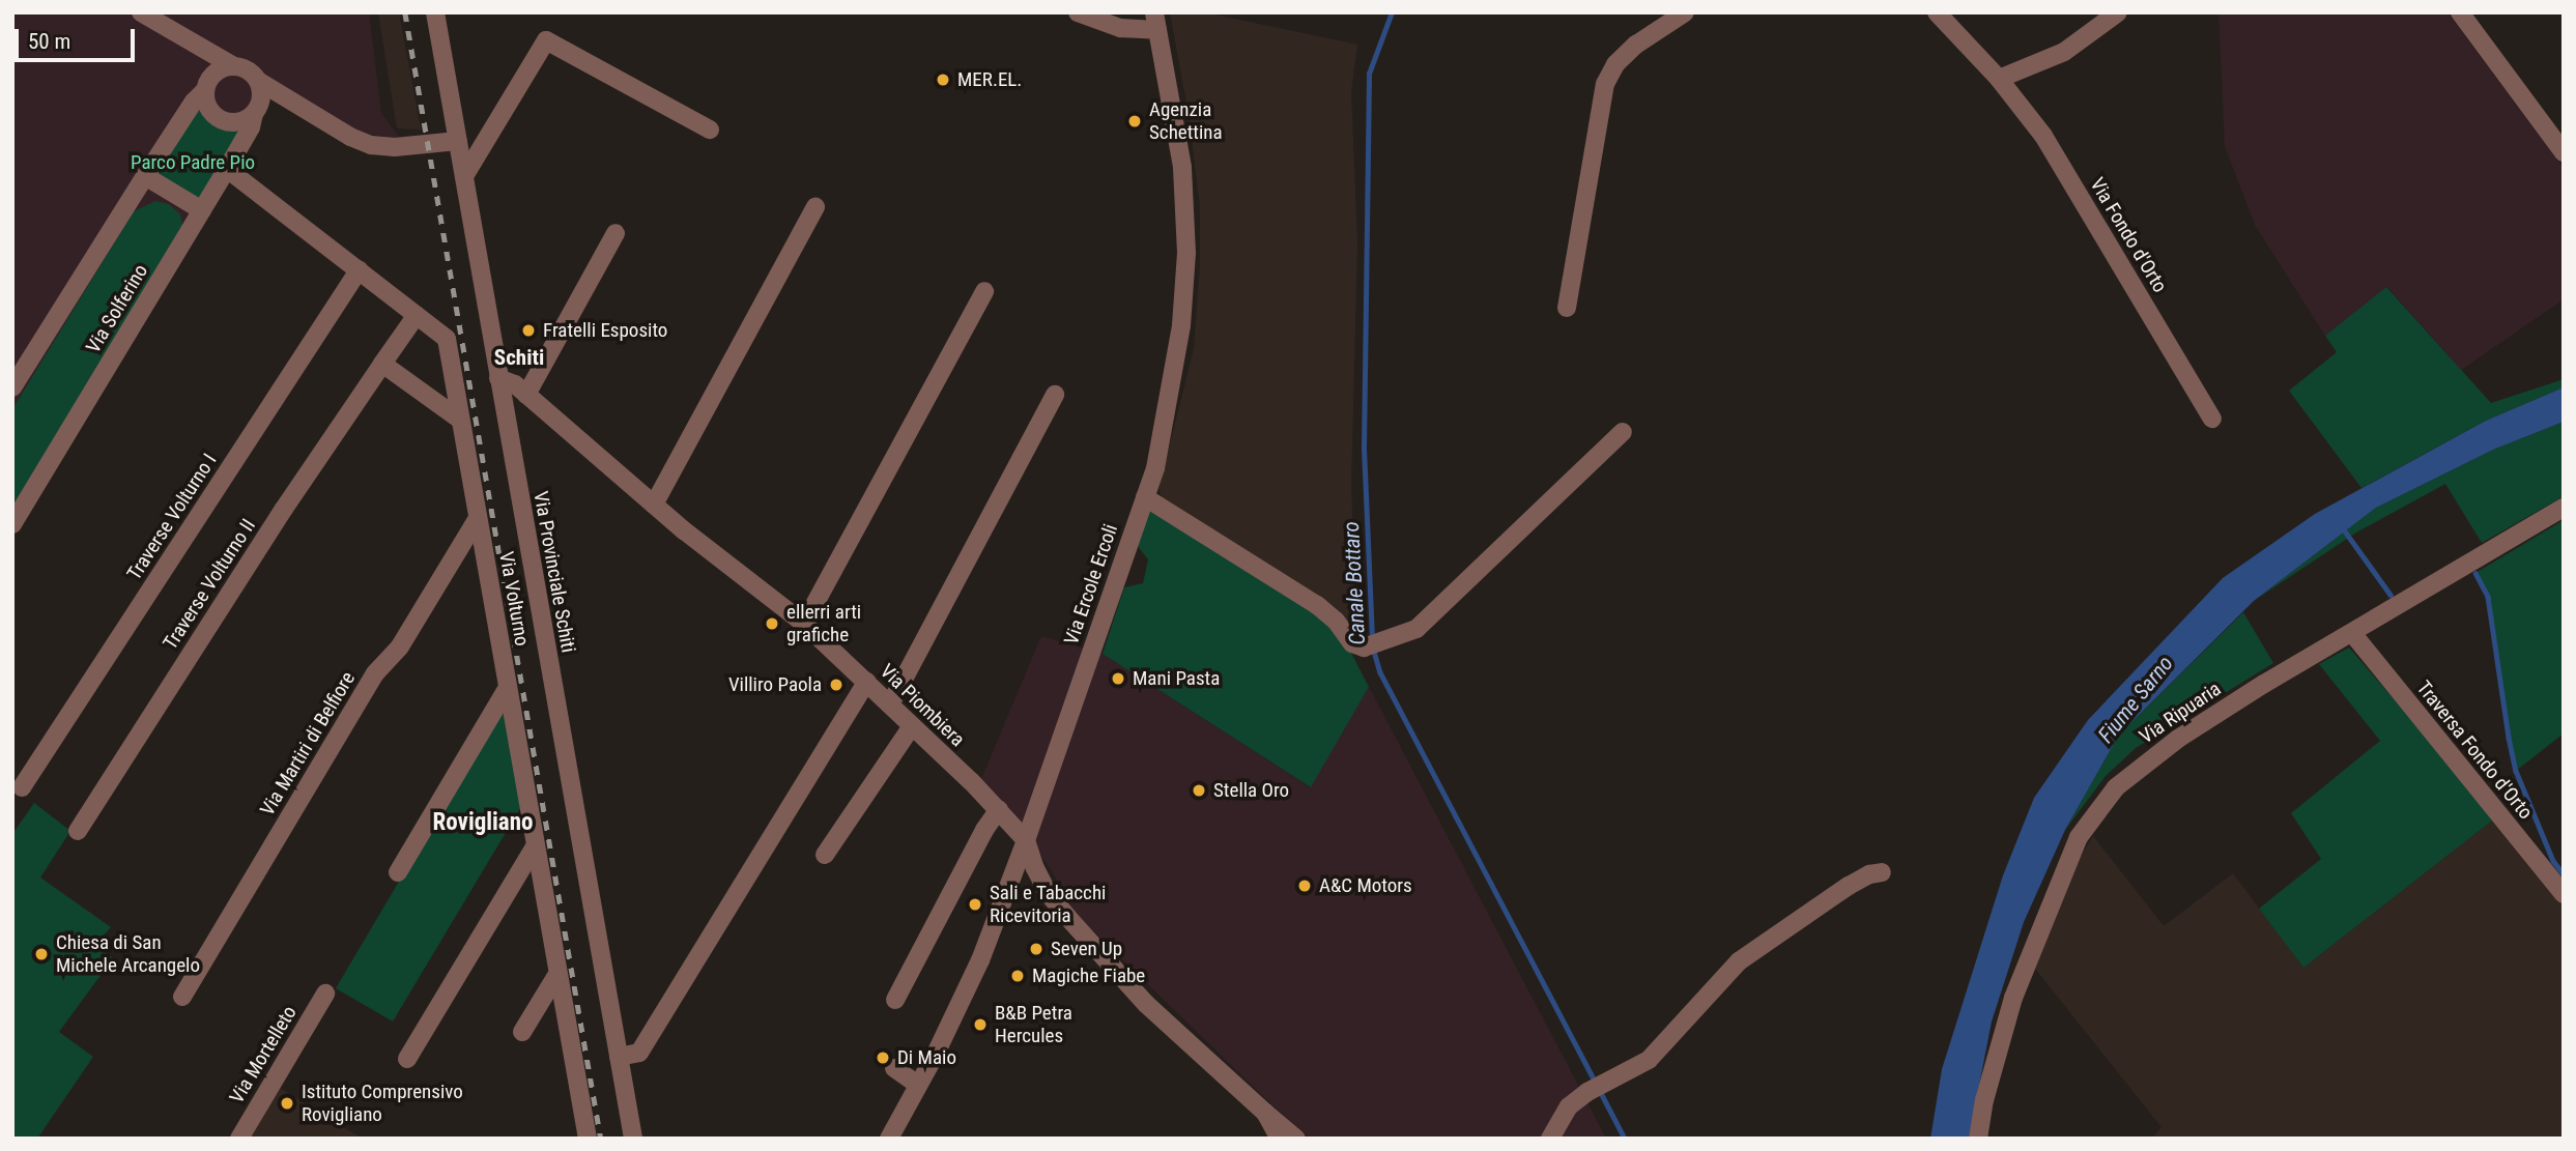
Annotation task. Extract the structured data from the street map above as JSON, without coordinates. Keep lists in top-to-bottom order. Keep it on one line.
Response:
{"streets":{"street":["Via Fondo d'Orto","Via Solferino","Traverse Volturno I","Via Provinciale Schiti","Traverse Volturno II","Via Ercole Ercoli","Via Volturno","Via Piombiera","Via Ripuaria","Via Martiri di Belfiore","Traversa Fondo d'Orto","Via Mortelleto"]},"crossings":[["Via Solferino","Via Volturno"],["Traverse Volturno I","Via Volturno"],["Via Provinciale Schiti","Via Piombiera"],["Traverse Volturno II","Via Volturno"],["Via Ercole Ercoli","Via Piombiera"],["Via Volturno","Via Martiri di Belfiore"],["Via Ripuaria","Traversa Fondo d'Orto"]],"districts":["Schiti","Rovigliano"],"water":["Canale Bottaro","Fiume Sarno"],"parks":["Parco Padre Pio"],"places":["MER.EL.","Agenzia Schettina","Fratelli Esposito","ellerri arti grafiche","Mani Pasta","Villiro Paola","Stella Oro","A&C Motors","Sali e Tabacchi Ricevitoria","Seven Up","Chiesa di San Michele Arcangelo","Magiche Fiabe","B&B Petra Hercules","Di Maio","Istituto Comprensivo Rovigliano"],"scale_bar":"50 m"}
